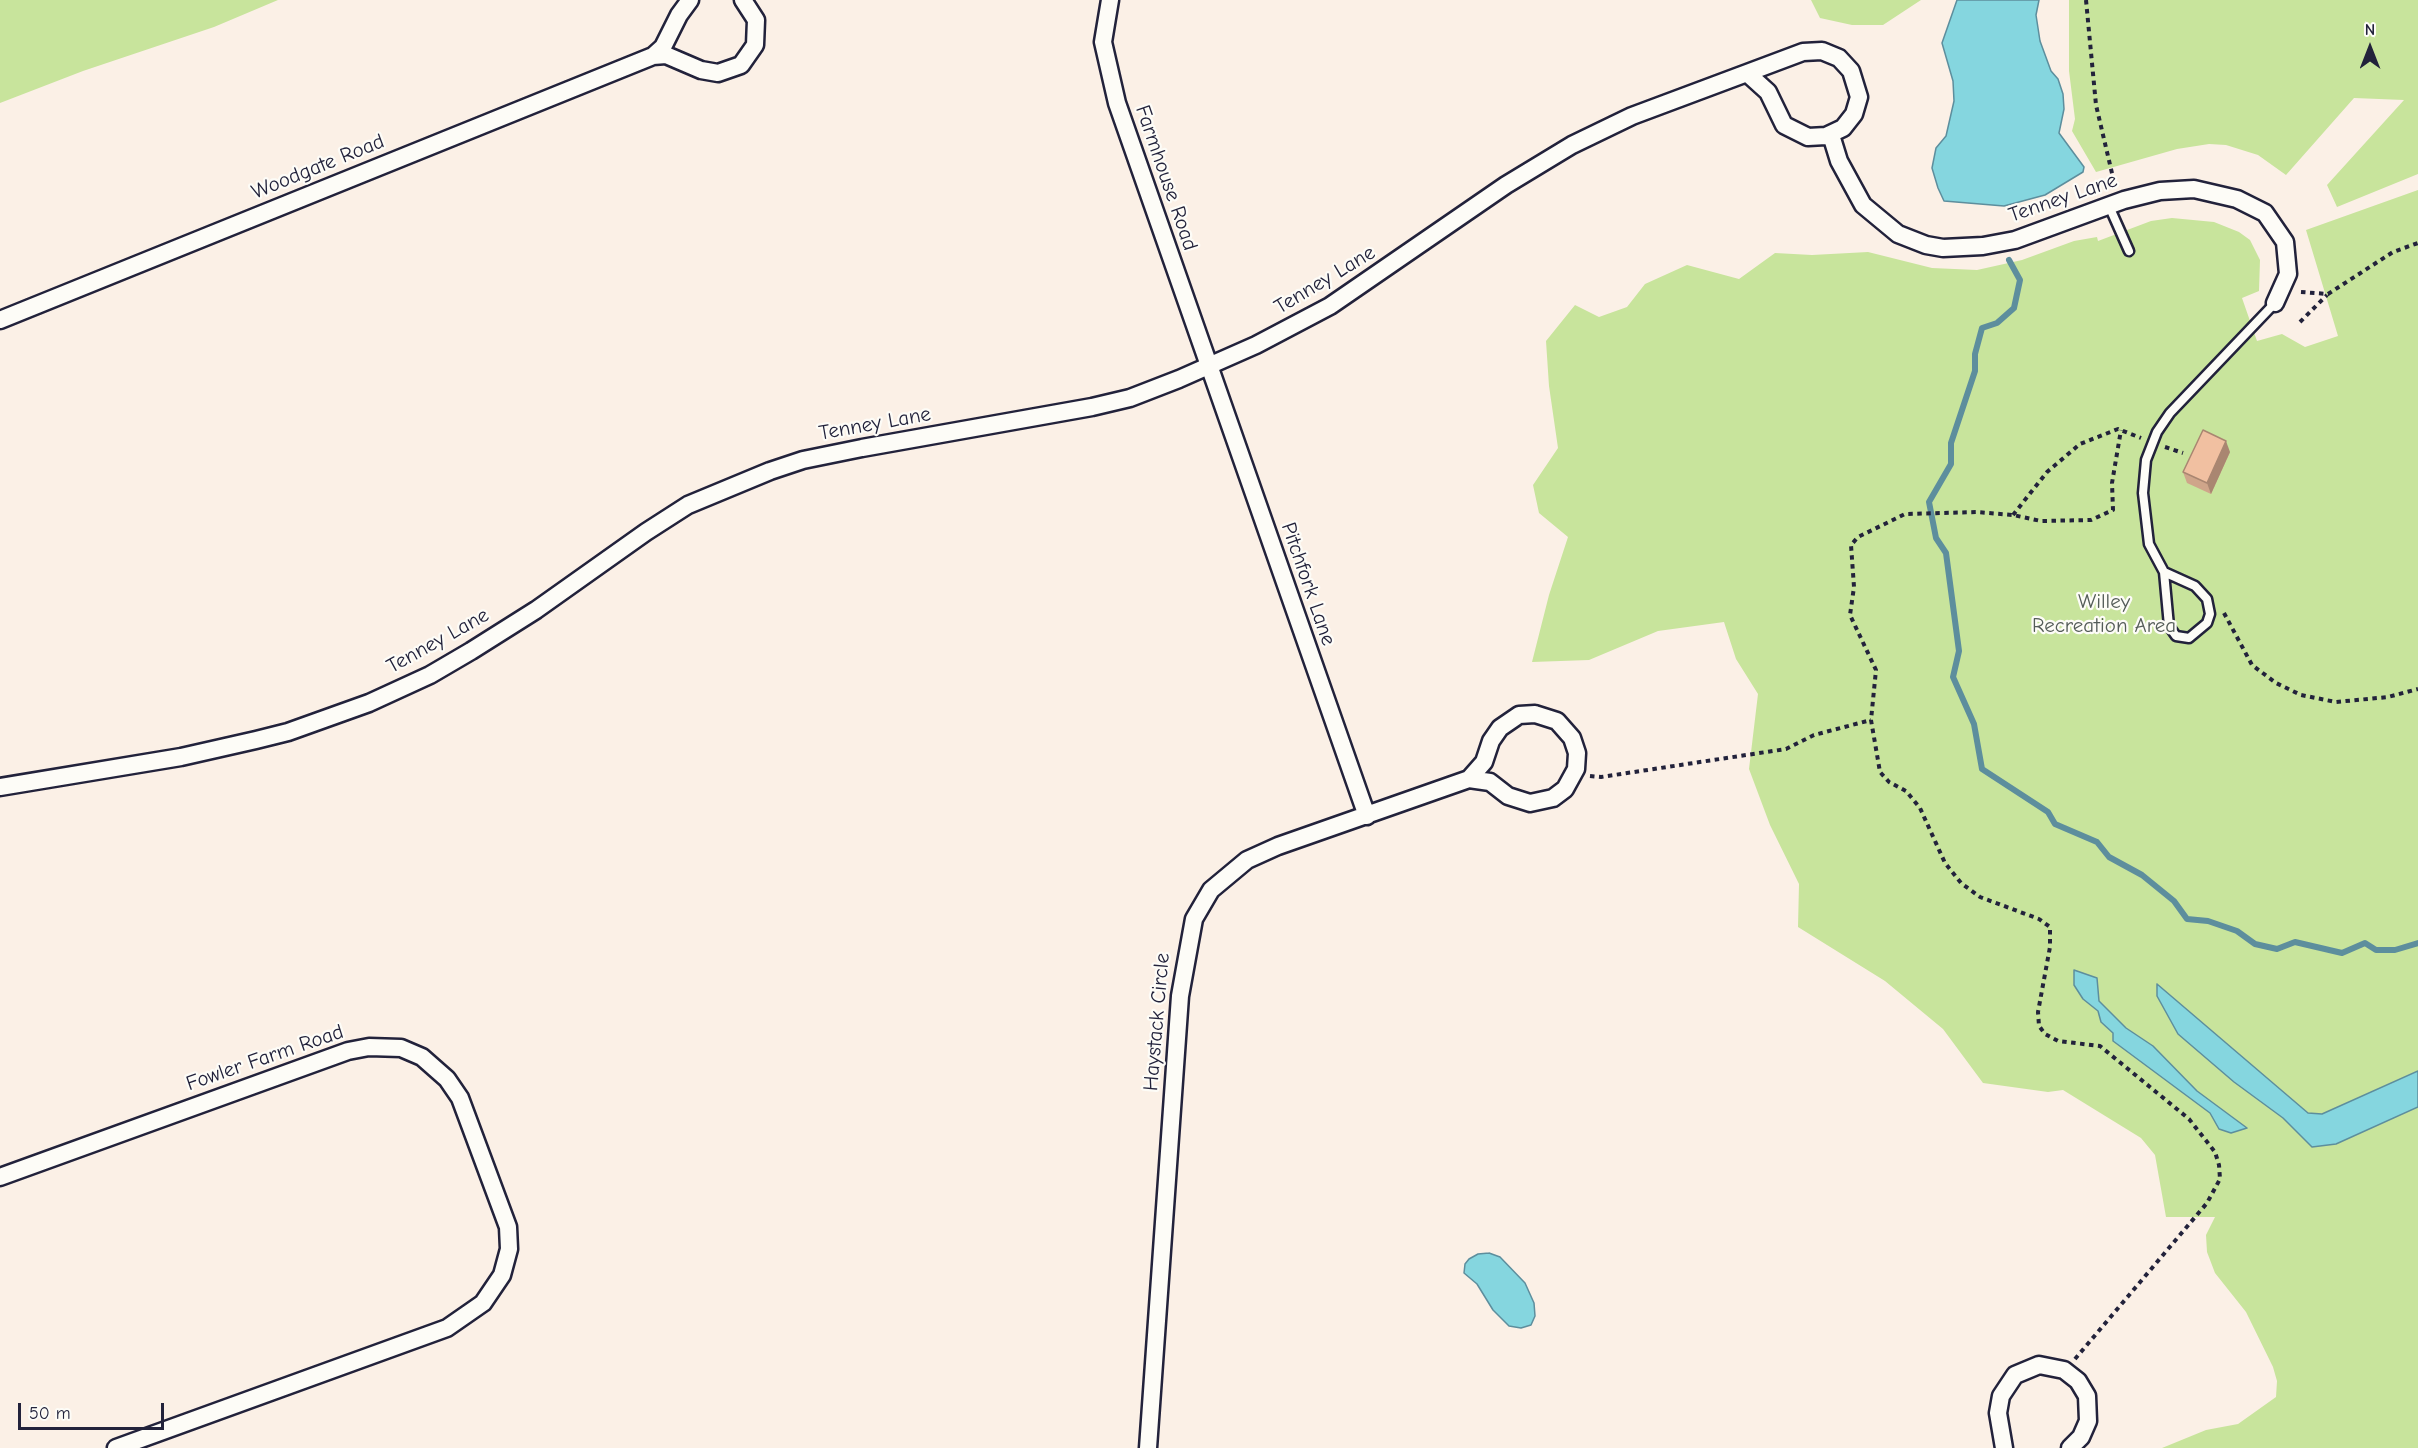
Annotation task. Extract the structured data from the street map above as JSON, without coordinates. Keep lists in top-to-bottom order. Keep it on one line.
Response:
{"streets":{"street":["Woodgate Road","Farmhouse Road","Tenney Lane","Pitchfork Lane","Haystack Circle","Fowler Farm Road"]},"crossings":[["Farmhouse Road","Tenney Lane"],["Farmhouse Road","Pitchfork Lane"],["Tenney Lane","Pitchfork Lane"],["Pitchfork Lane","Haystack Circle"]],"parks":["Willey Recreation Area"],"scale_bar":"50 m","north":"top"}
